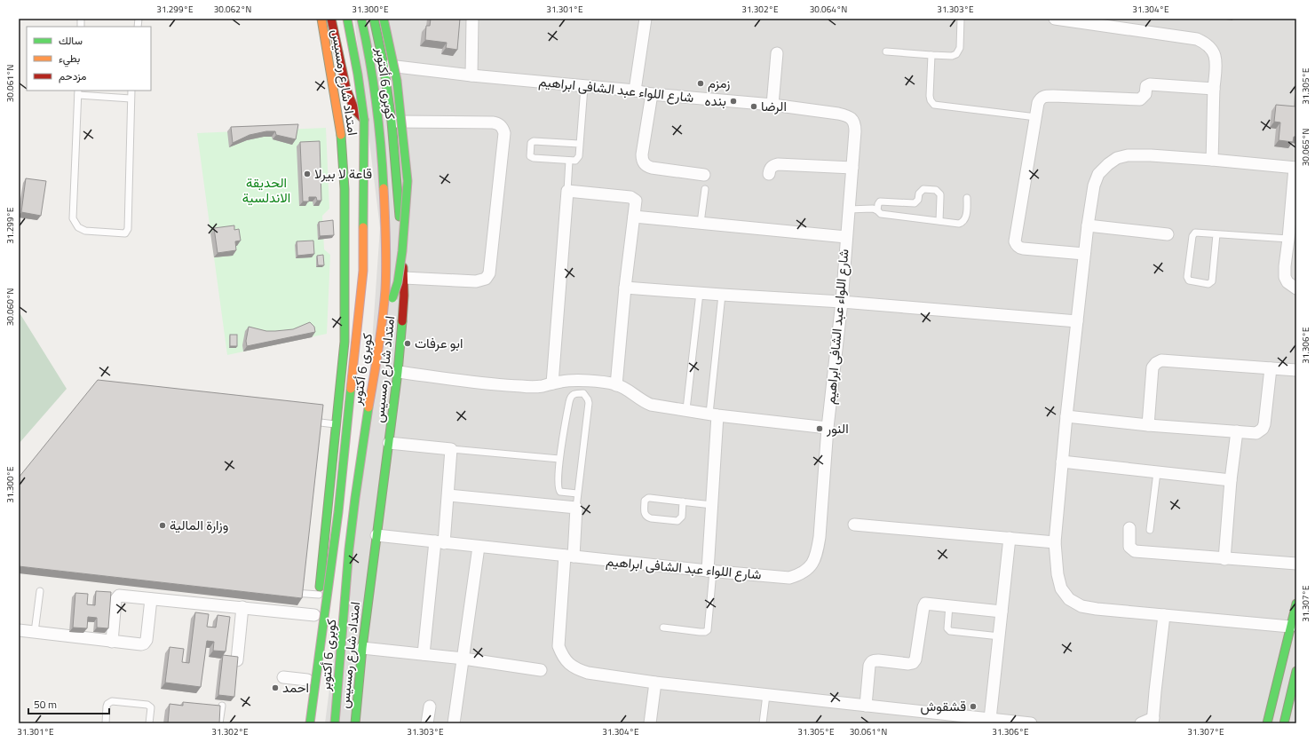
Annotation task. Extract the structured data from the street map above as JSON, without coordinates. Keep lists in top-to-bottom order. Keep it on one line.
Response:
{"streets":{"main road":["امتداد شارع رمسيس","كوبرى 6 أكتوبر"],"street":["شارع اللواء عبد الشافى ابراهيم"]},"crossings":[["امتداد شارع رمسيس","كوبرى 6 أكتوبر"],["امتداد شارع رمسيس","شارع اللواء عبد الشافى ابراهيم"]],"parks":["الحديقة الاندلسية"],"places":["زمزم","بنده","الرضا","قاعة لا بيرلا","ابو عرفات","النور","وزارة المالية","احمد","قشقوش"],"legend":["سالك","بطيء","مزدحم"],"scale_bar":"50 m","coordinates":["31.299°E","30.062°N","31.300°E","31.301°E","31.302°E","30.064°N","31.303°E","31.304°E","30.061°N","31.305°E","30.065°N","30.060°N","31.306°E","31.307°E"]}
